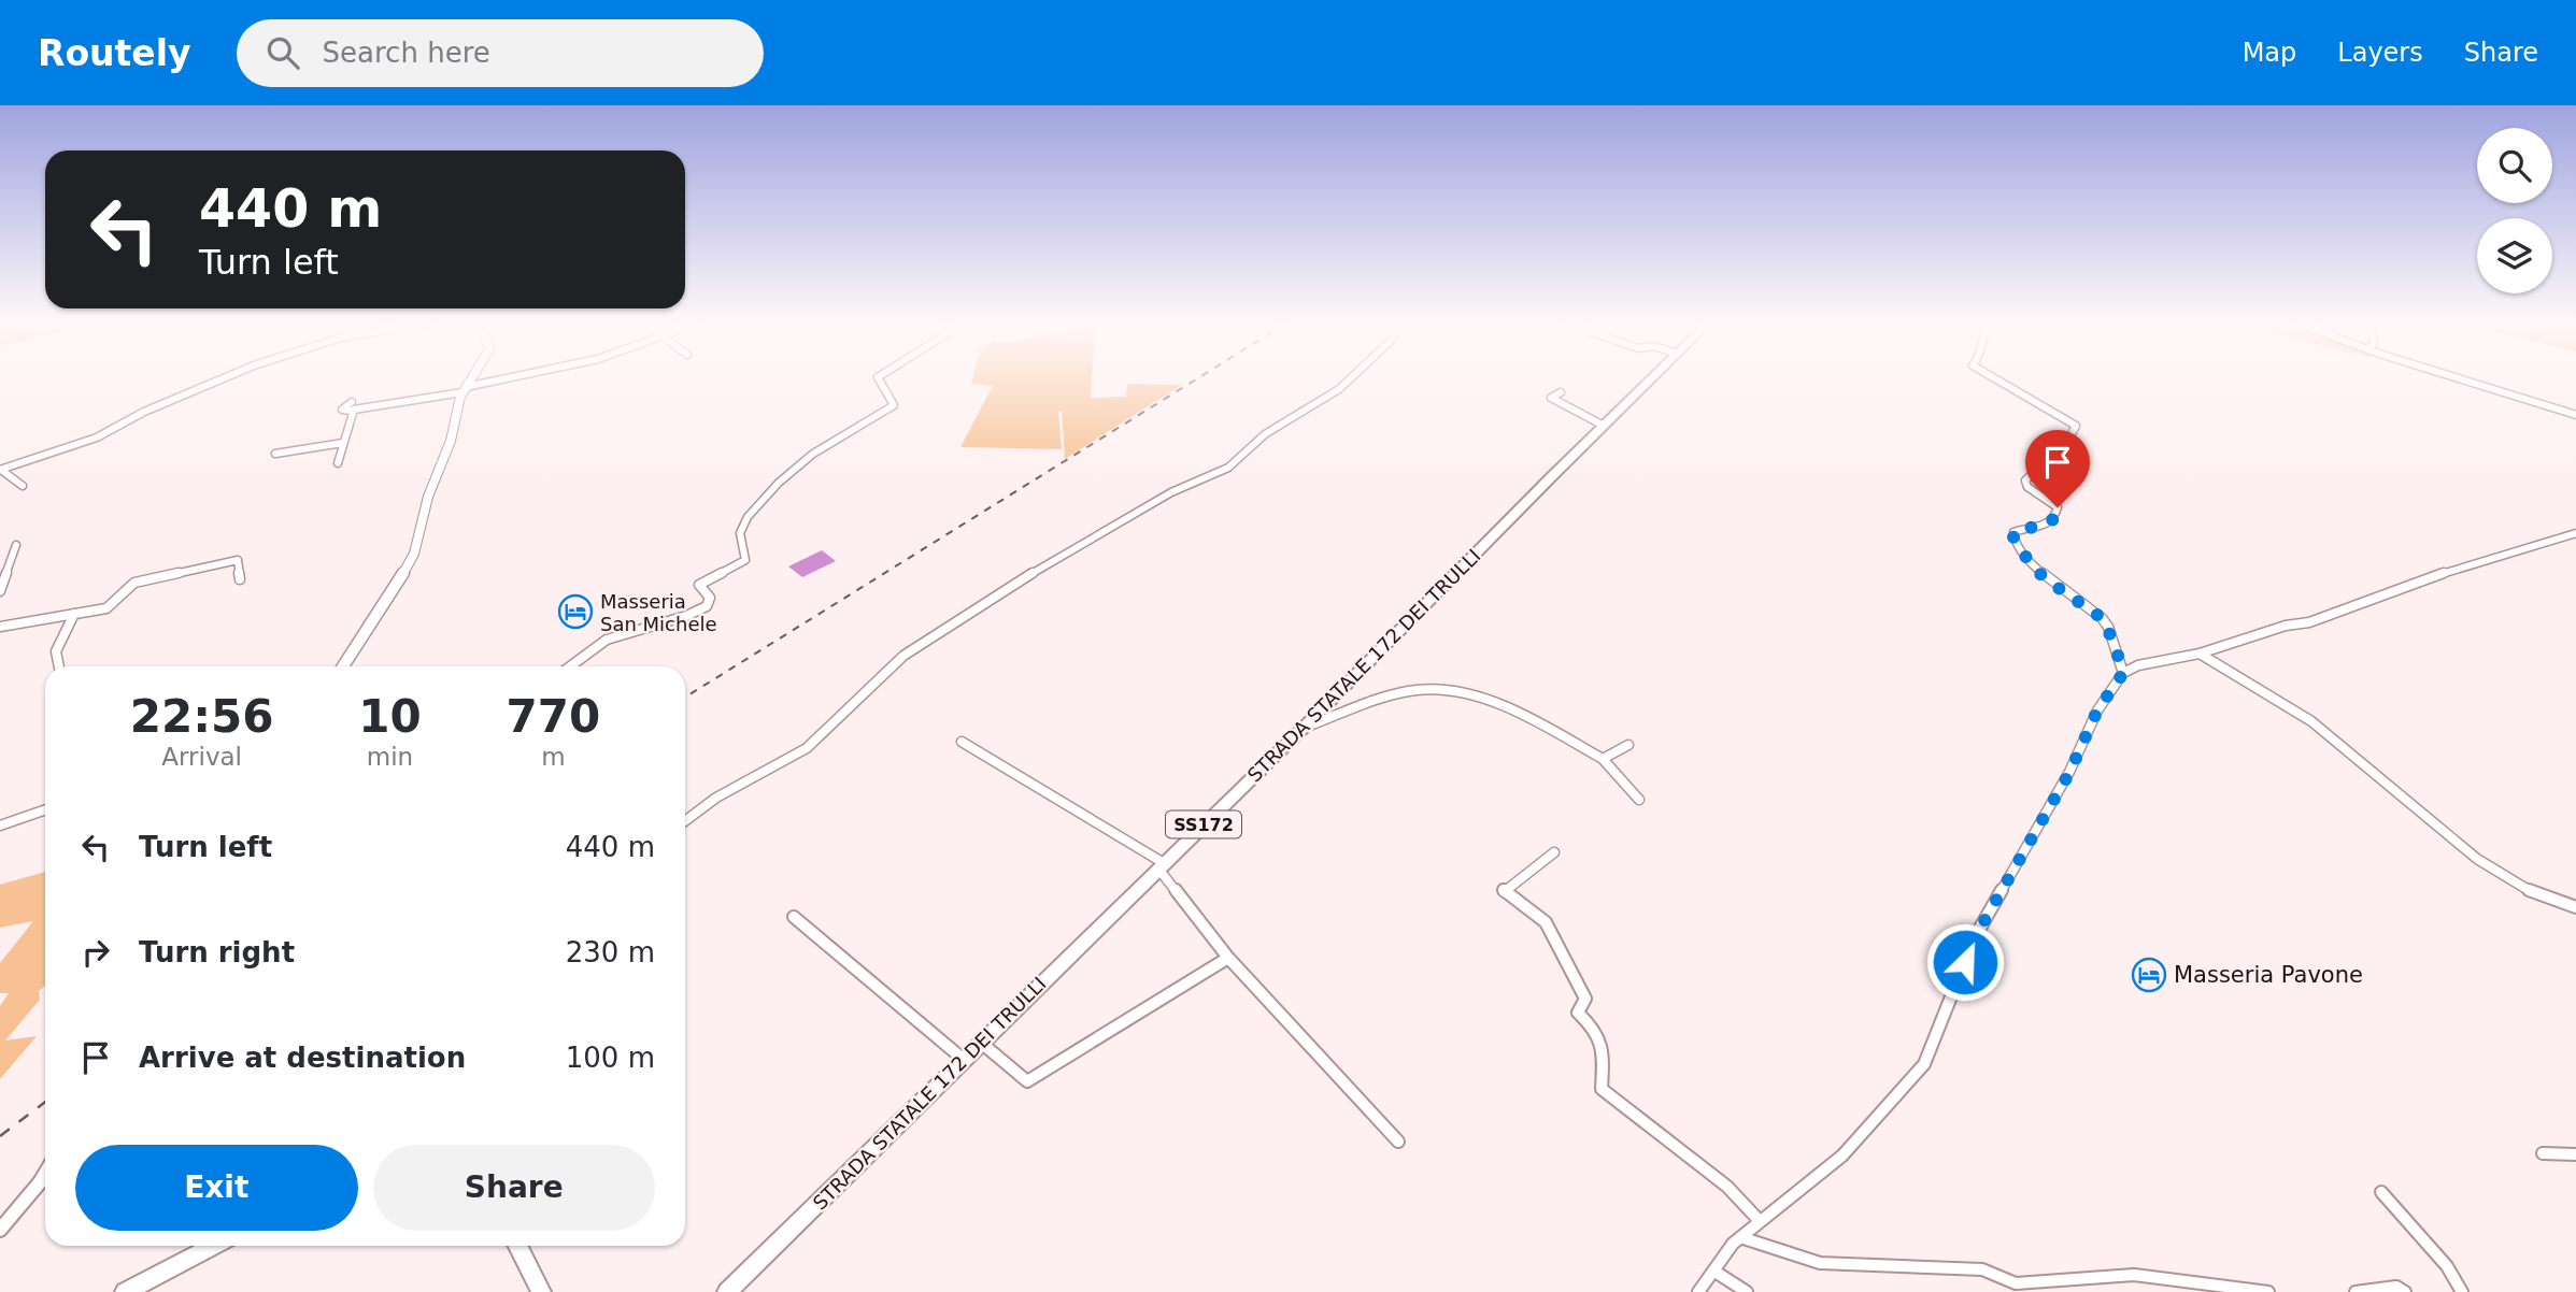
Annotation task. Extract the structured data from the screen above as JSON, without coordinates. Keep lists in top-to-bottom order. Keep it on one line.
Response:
{"streets":{"main road":["STRADA STATALE 172 DEI TRULLI","SS172"]},"places":{"hotel":["Masseria San Michele","Masseria Pavone"]},"page":{"header":"Routely","search":"Search here","nav":["Map","Layers","Share"],"turn":["440 m","Turn left"],"eta":["22:56","Arrival","10","min","770","m"],"list":[{"name":"Turn left","value":"440 m"},{"name":"Turn right","value":"230 m"},{"name":"Arrive at destination","value":"100 m"}],"buttons":["Exit","Share"]}}
